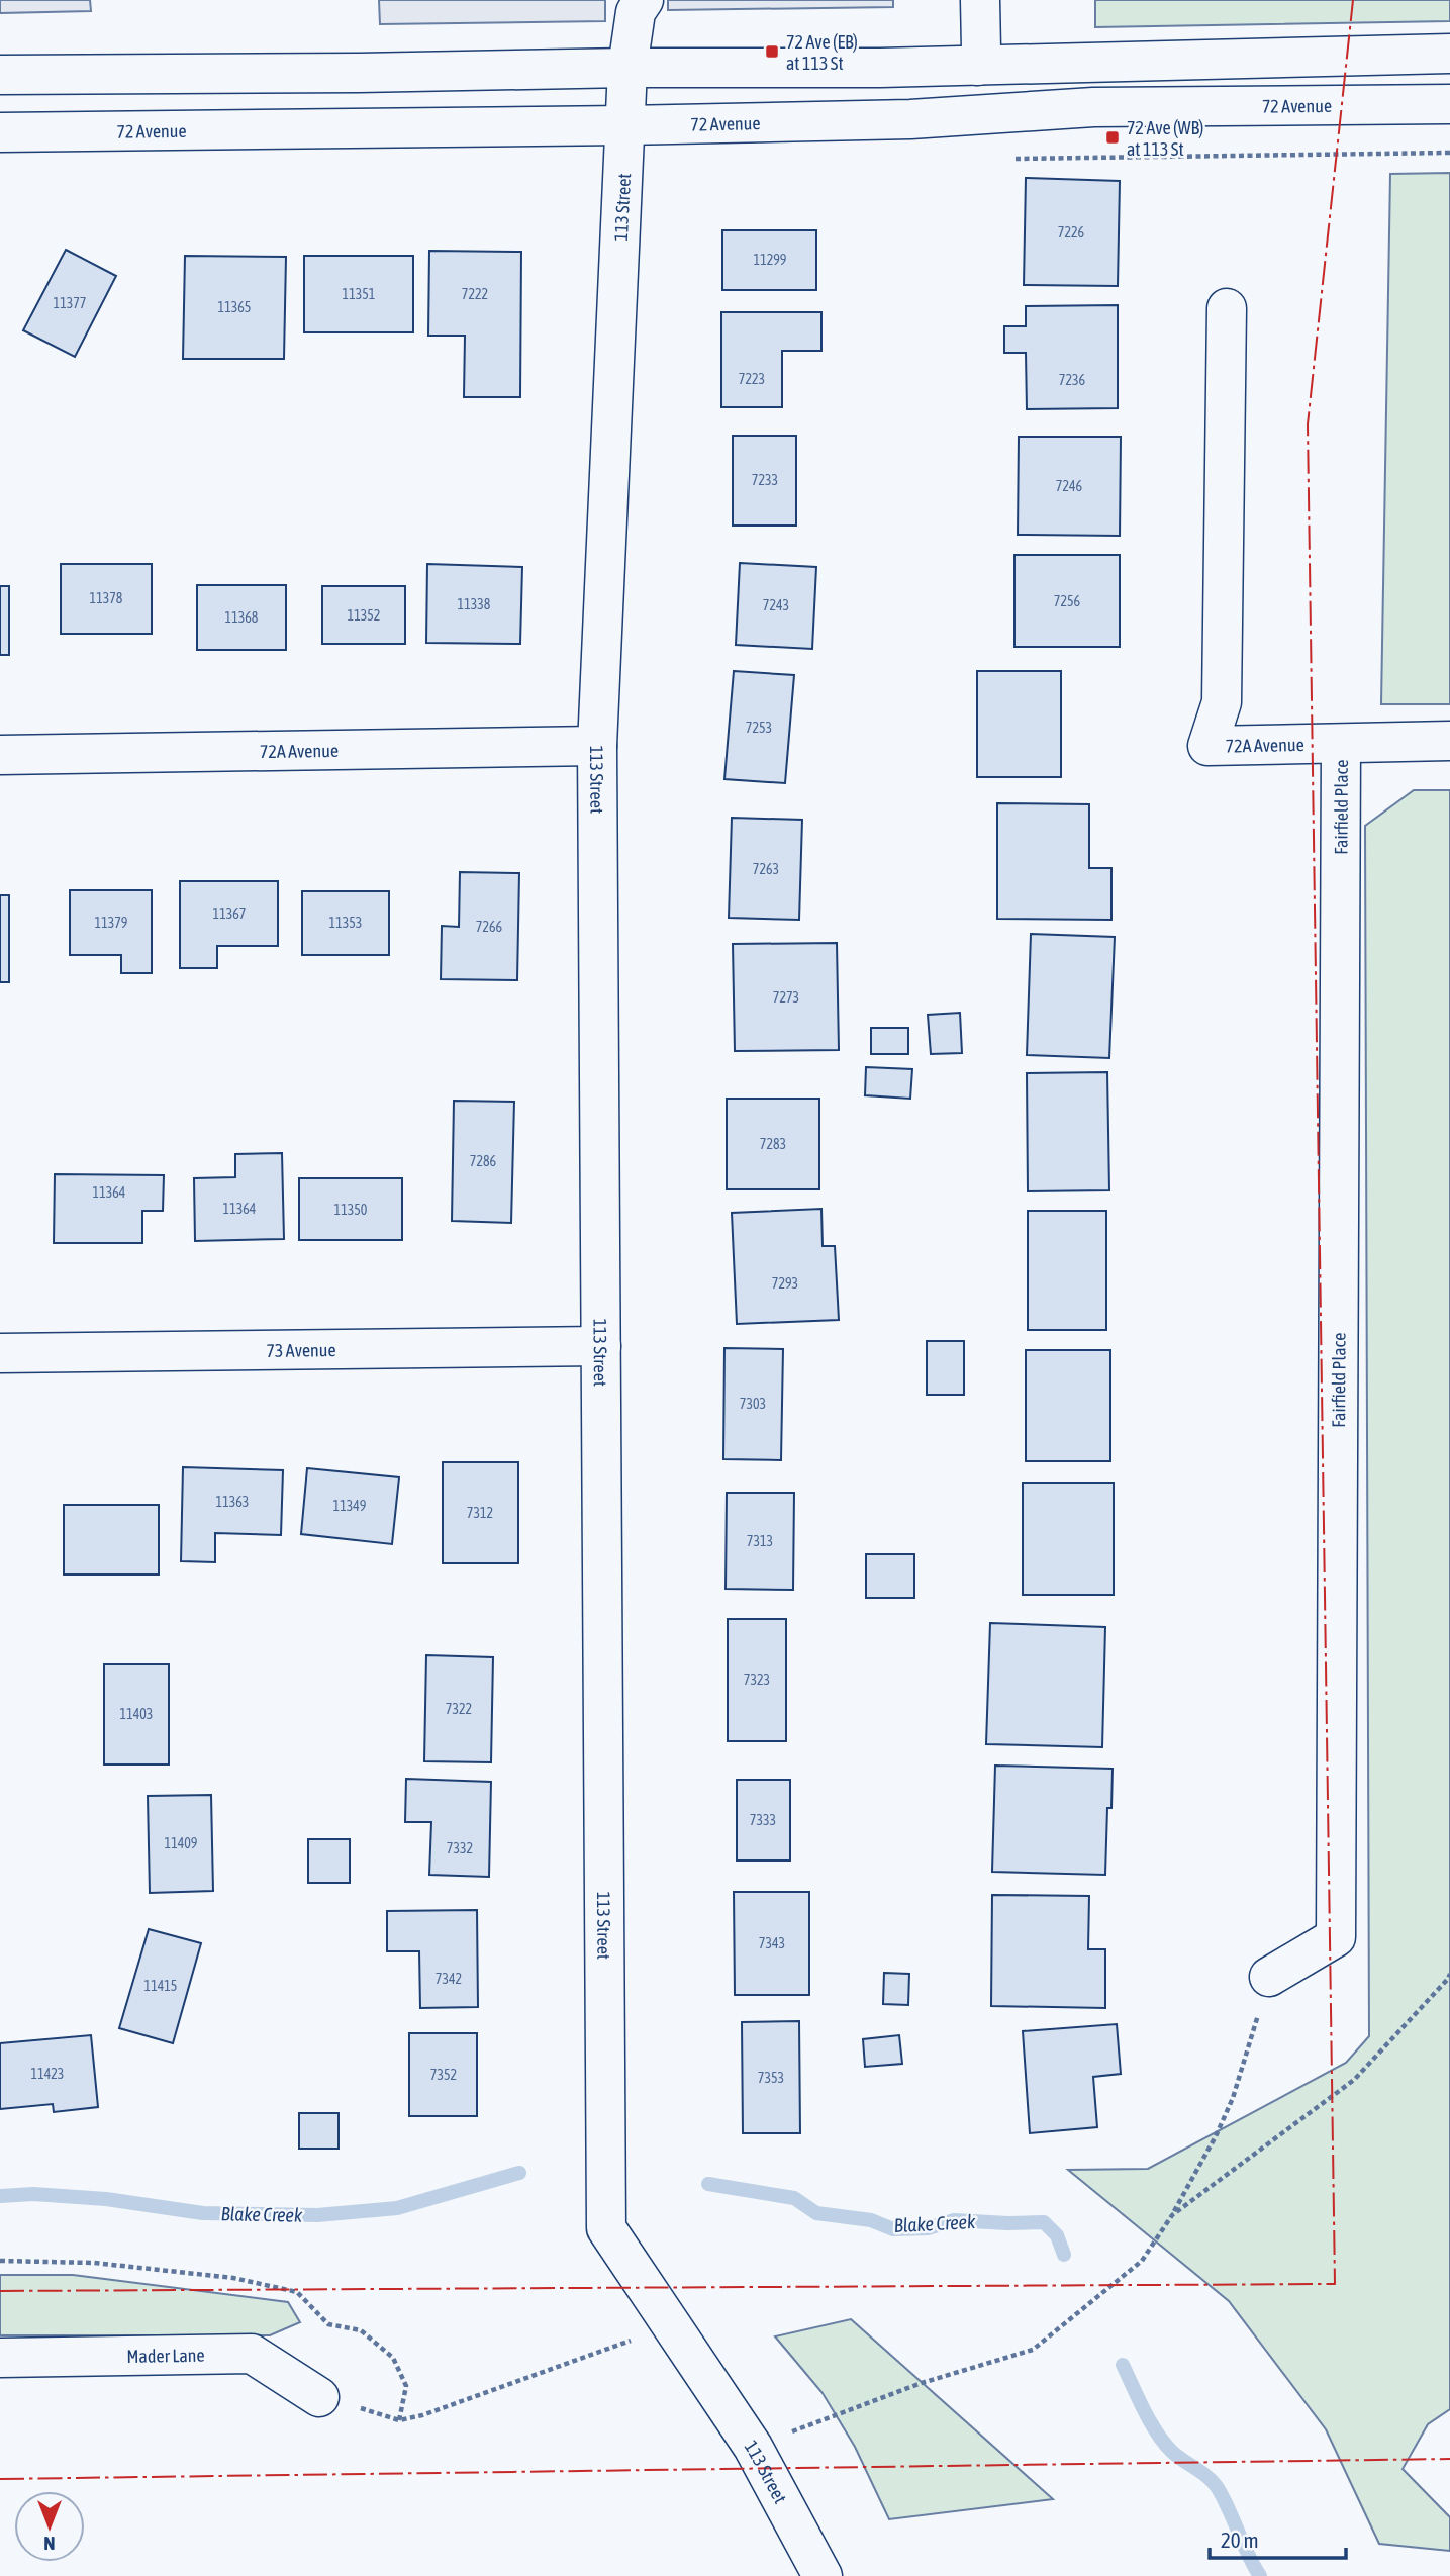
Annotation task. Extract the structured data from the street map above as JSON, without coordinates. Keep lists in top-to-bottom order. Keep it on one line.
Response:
{"streets":{"street":["72 Avenue","113 Street","72A Avenue","Fairfield Place","73 Avenue","Mader Lane"]},"crossings":[["72 Avenue","113 Street"],["113 Street","72A Avenue"],["113 Street","73 Avenue"],["72A Avenue","Fairfield Place"]],"water":["Blake Creek"],"places":{"transit":["72 Ave (EB) at 113 St","72 Ave (WB) at 113 St"]},"house_numbers":["7226","11299","11351","7222","11377","11365","7223","7236","7233","7246","11378","7256","11338","7243","11352","11368","7253","7263","11367","11379","11353","7266","7273","7283","7286","11364","11364","11350","7293","7303","11363","11349","7312","7313","7323","7322","11403","7333","11409","7332","7343","7342","11415","11423","7352","7353"],"scale_bar":"20 m","north":"bottom"}
